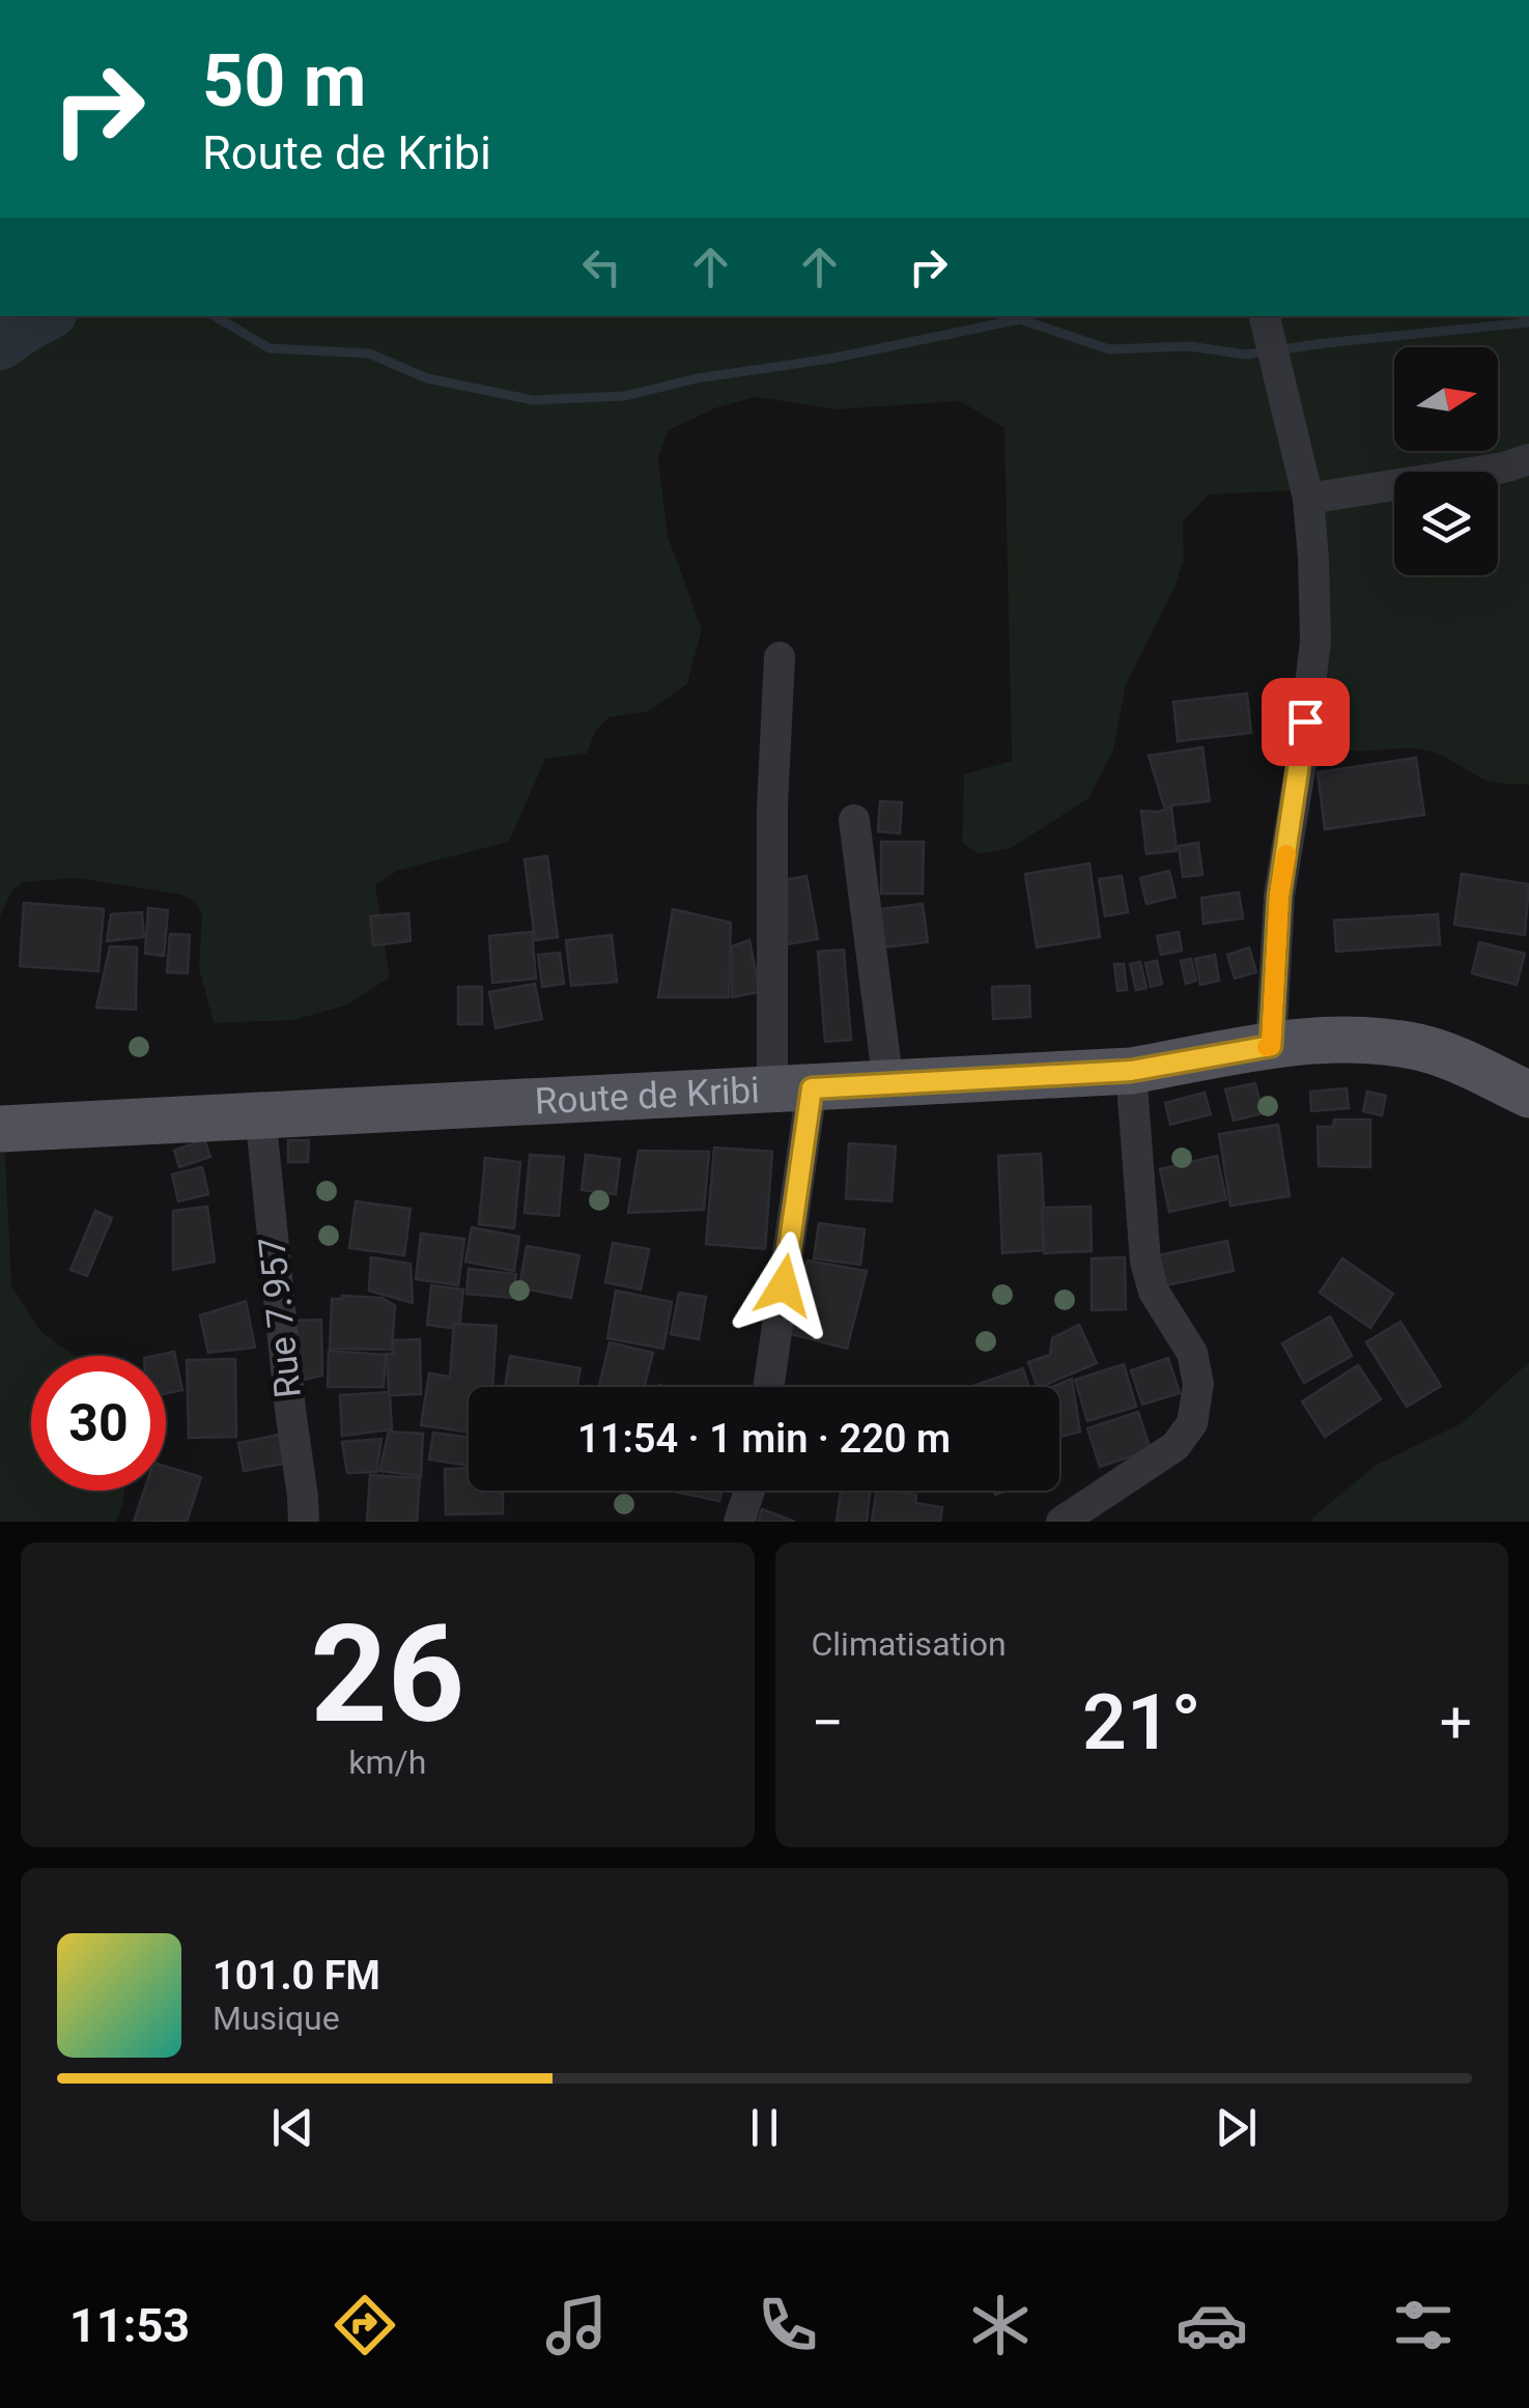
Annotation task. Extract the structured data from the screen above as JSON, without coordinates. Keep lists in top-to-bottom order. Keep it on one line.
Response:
{"streets":{"main road":["Route de Kribi"],"street":["Rue 7.957"]},"crossings":[["Route de Kribi","Rue 7.957"]],"north":"right","page":{"turn":["50 m","Route de Kribi"],"limit":"30","trip":"11:54 · 1 min · 220 m","tile":[["26","km/h"],"Climatisation"],"heat":["−","21°","+"],"song":["101.0 FM","Musique"],"tabs":"11:53"}}
